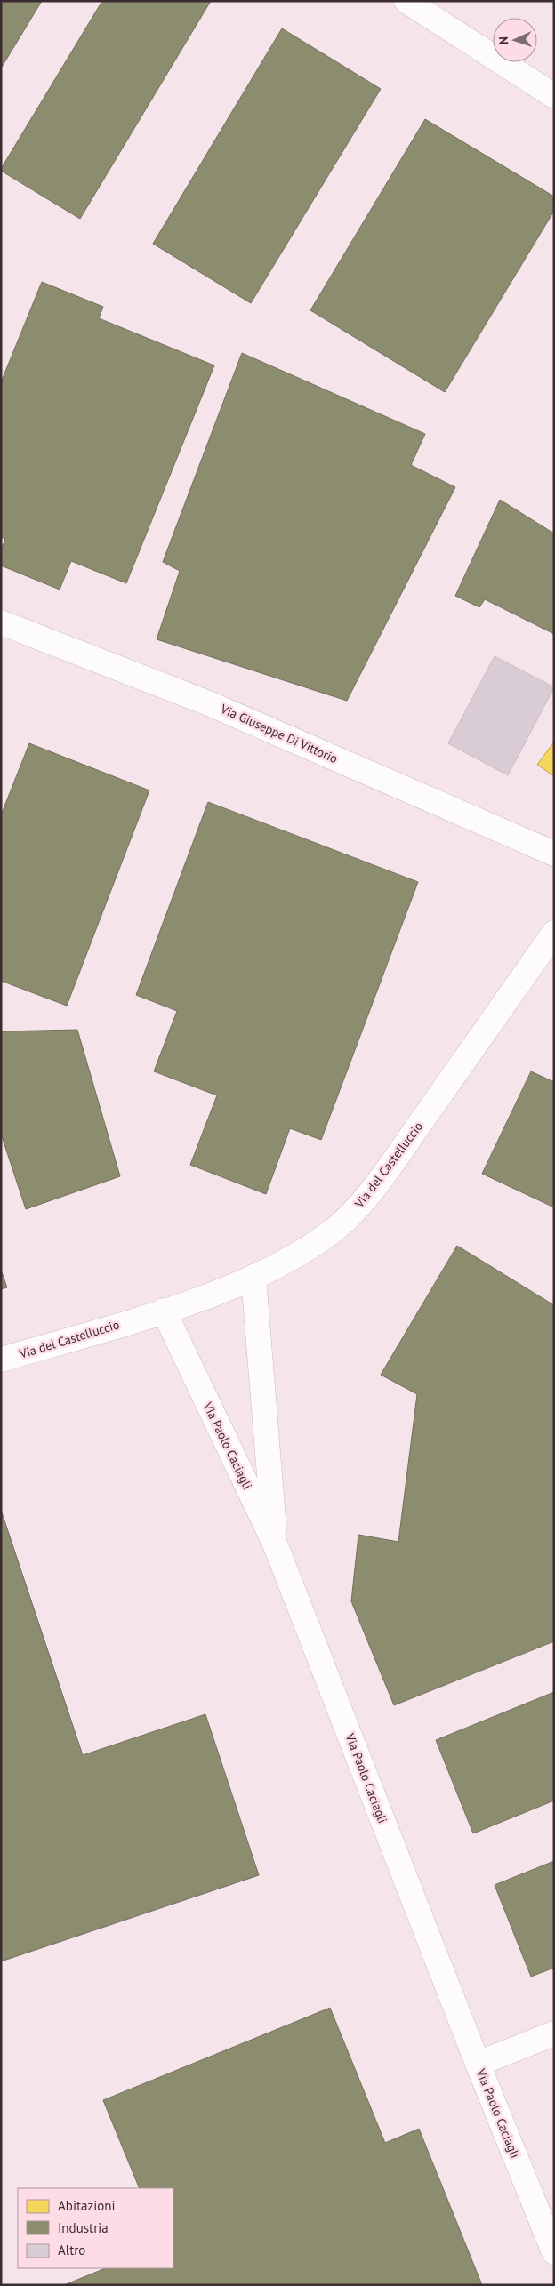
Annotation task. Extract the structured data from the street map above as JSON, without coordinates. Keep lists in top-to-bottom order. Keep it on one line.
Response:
{"streets":{"street":["Via Giuseppe Di Vittorio","Via del Castelluccio","Via Paolo Caciagli"]},"crossings":[["Via del Castelluccio","Via Paolo Caciagli"]],"legend":["Abitazioni","Industria","Altro"],"north":"left"}
